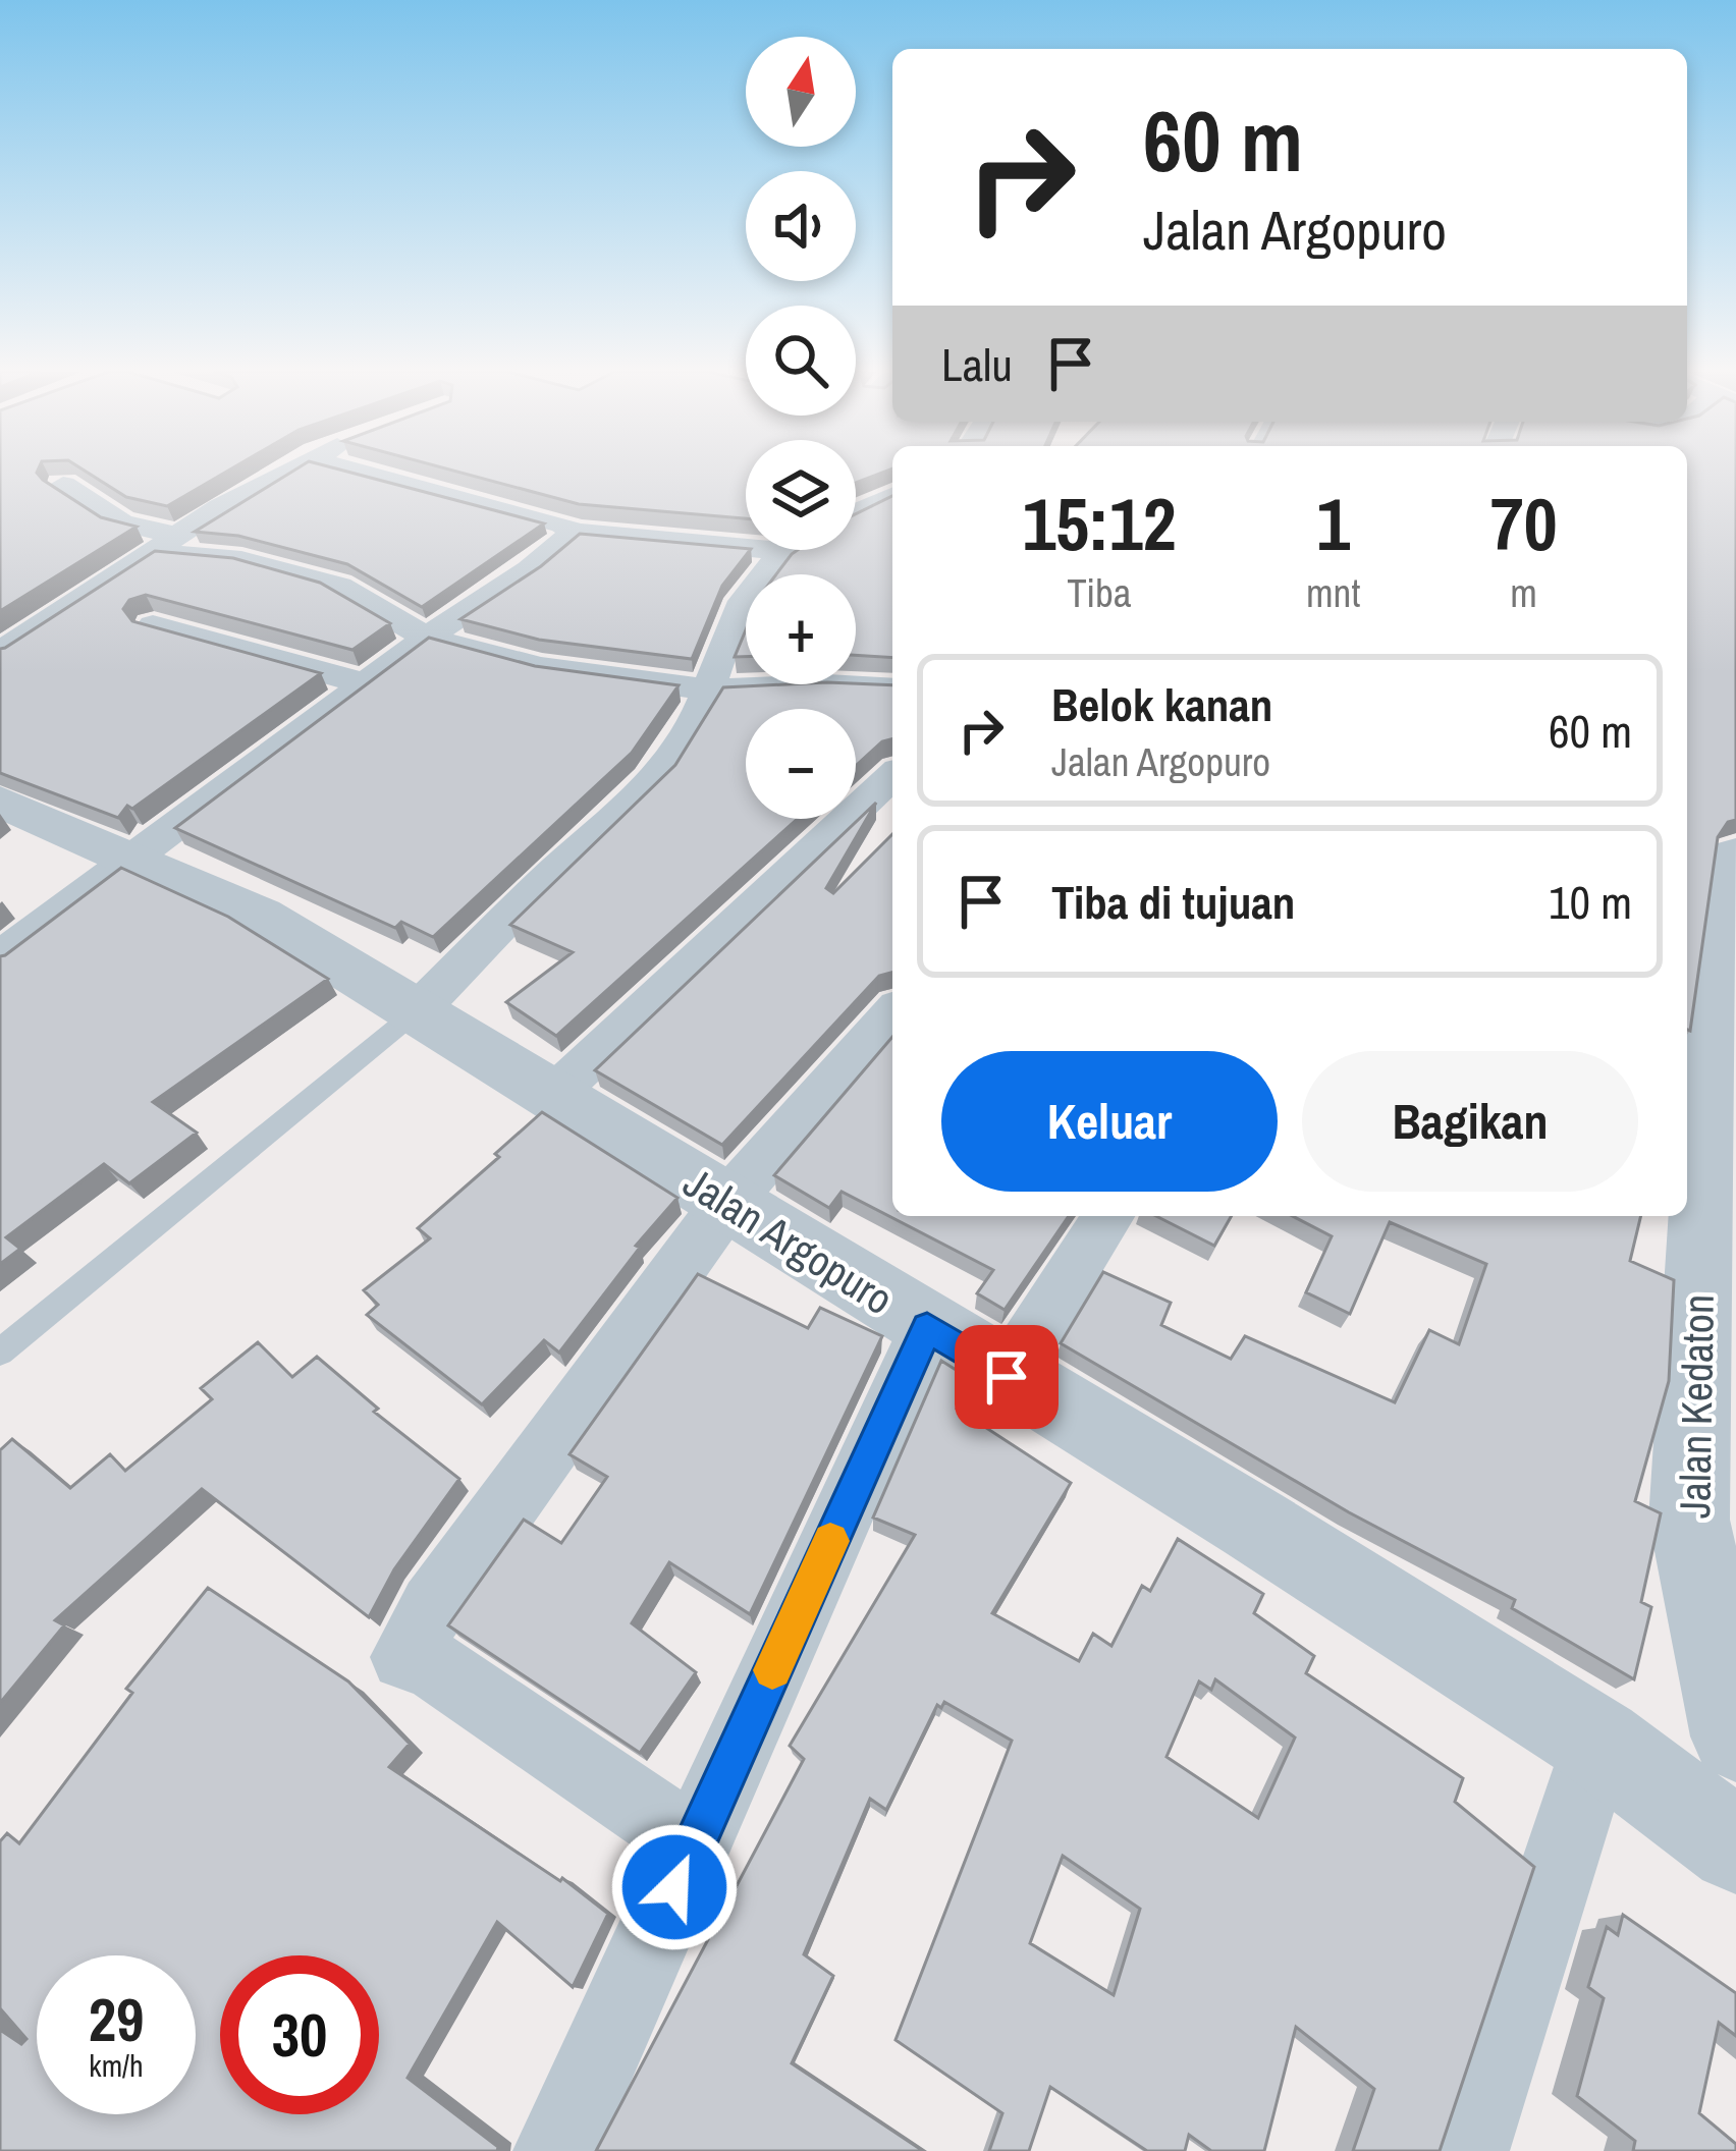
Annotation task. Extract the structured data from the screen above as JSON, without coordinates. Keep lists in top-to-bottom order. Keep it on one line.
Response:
{"streets":{"street":["Jalan Argopuro","Jalan Kedaton"]},"north":"top","page":{"map_buttons":["+","−"],"turn":["60 m","Jalan Argopuro"],"then":"Lalu","eta":["15:12","Tiba","1","mnt","70","m"],"list":[{"name":"Belok kanan","note":"Jalan Argopuro","value":"60 m"},{"name":"Tiba di tujuan","value":"10 m"}],"buttons":["Keluar","Bagikan"],"speed":"29 km/h","limit":"30"}}
